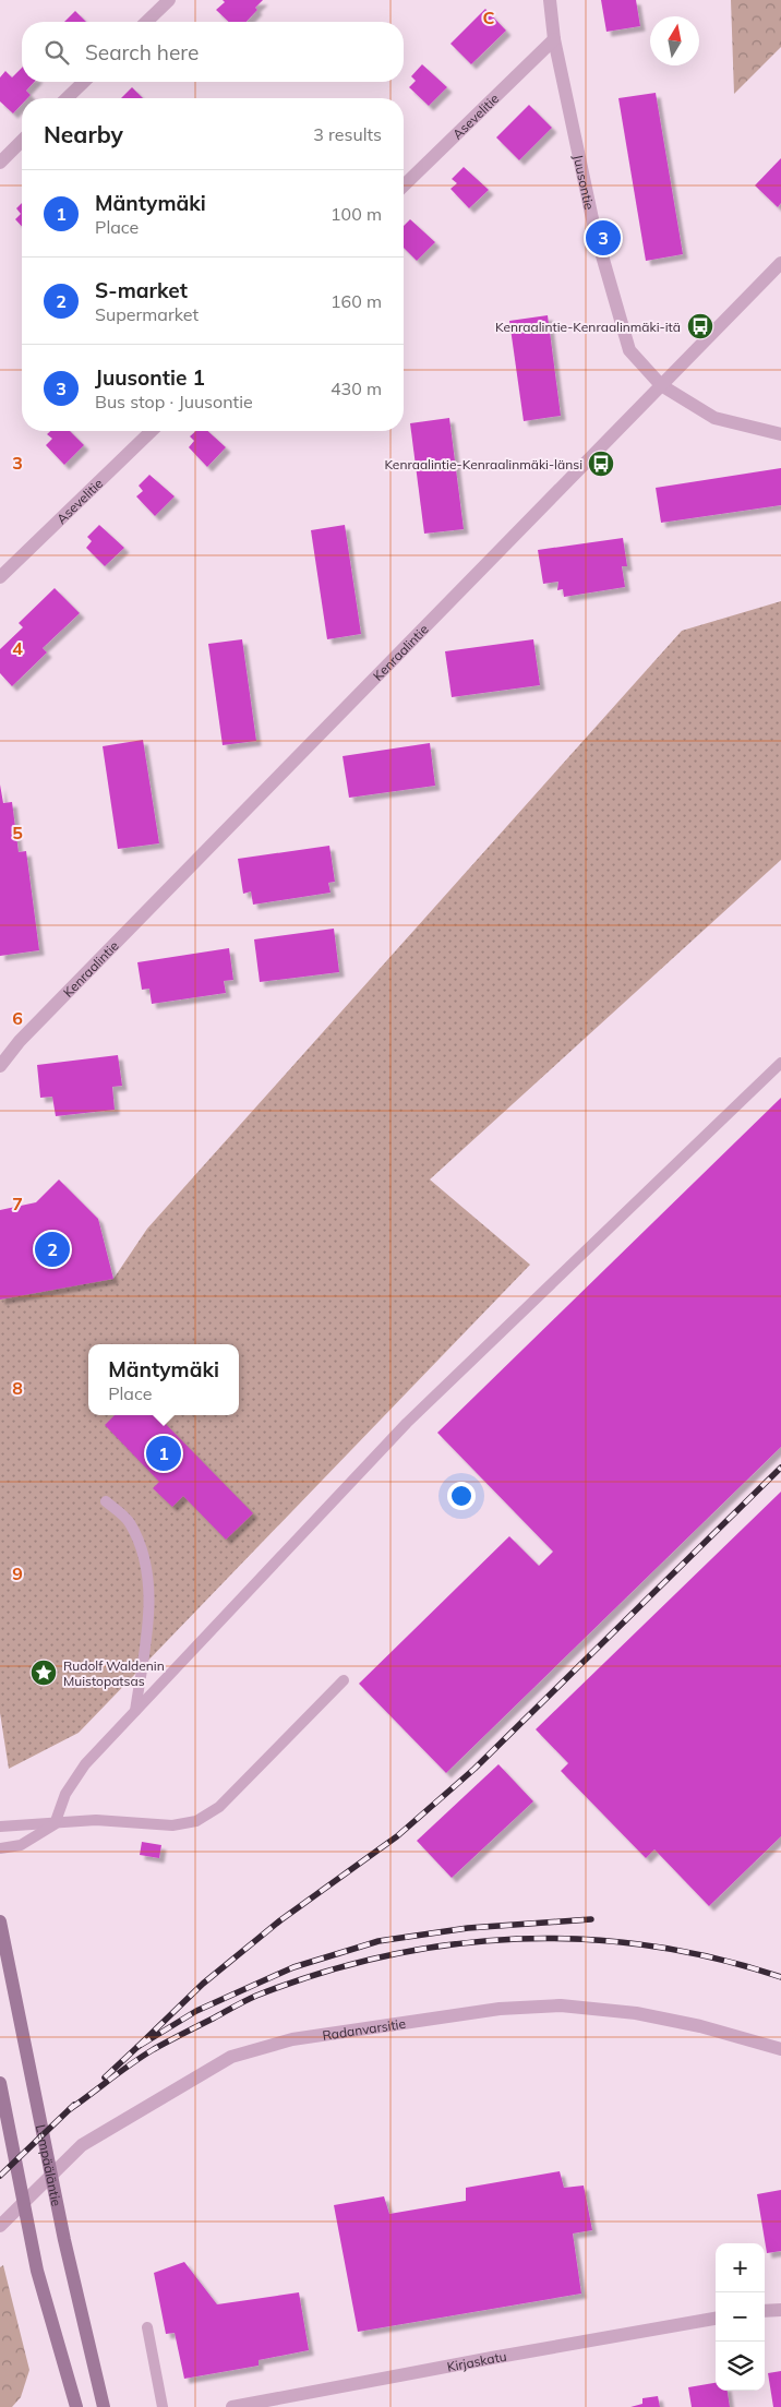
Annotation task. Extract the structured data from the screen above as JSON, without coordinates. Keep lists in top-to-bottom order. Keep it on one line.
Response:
{"streets":{"main road":["Lempääläntie"],"street":["Asevelitie","Juusontie","Kenraalintie","Radanvarsitie","Kirjaskatu"]},"crossings":[["Asevelitie","Juusontie"],["Juusontie","Kenraalintie"]],"places":{"bus stop":["Kenraalintie-Kenraalinmäki-itä","Kenraalintie-Kenraalinmäki-länsi"],"place":["Rudolf Waldenin Muistopatsas"]},"north":"top","page":{"search":"Search here","heading":["Nearby","3 results"],"list":[{"mark":"1","name":"Mäntymäki","note":"Place","value":"100 m"},{"mark":"2","name":"S-market","note":"Supermarket","value":"160 m"},{"mark":"3","name":"Juusontie 1","note":"Bus stop · Juusontie","value":"430 m"}],"pins":["3","2","1"],"popup":["Mäntymäki","Place"],"map_buttons":["+","−"]},"grid":{"columns":["C"],"rows":["3","4","5","6","7","8","9"]}}
